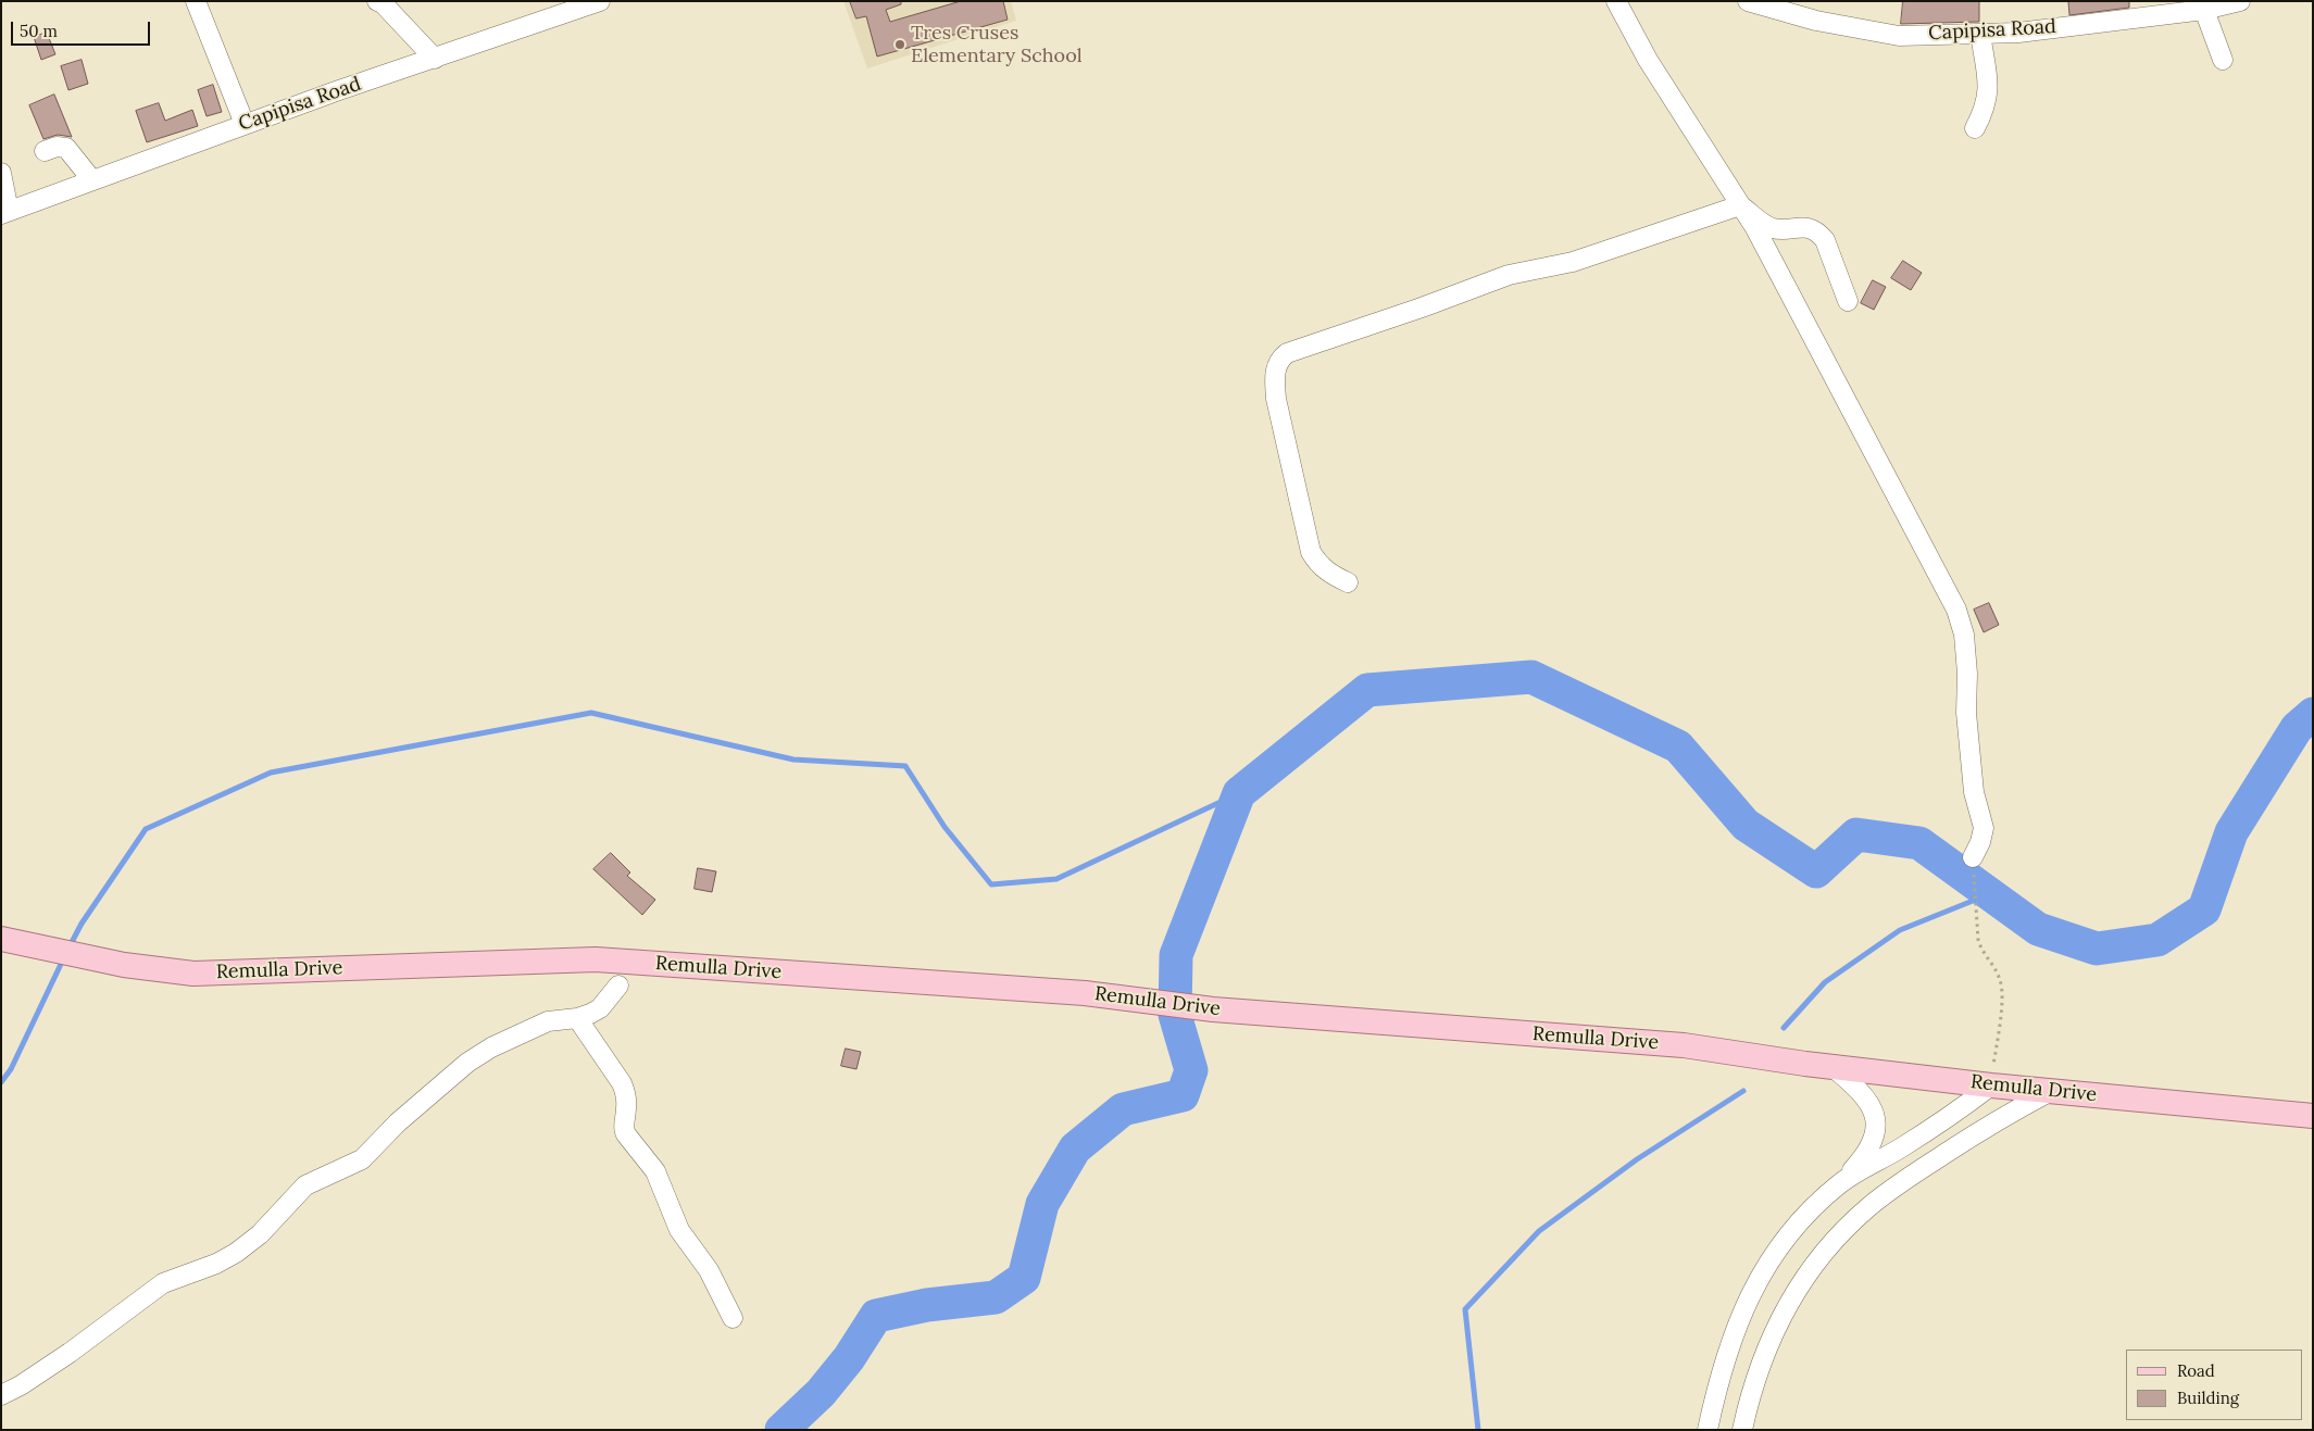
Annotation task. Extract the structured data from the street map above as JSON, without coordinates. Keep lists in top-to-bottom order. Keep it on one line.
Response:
{"streets":{"main road":["Remulla Drive"],"street":["Capipisa Road"]},"places":["Tres Cruses Elementary School"],"legend":["Road","Building"],"scale_bar":"50 m"}
